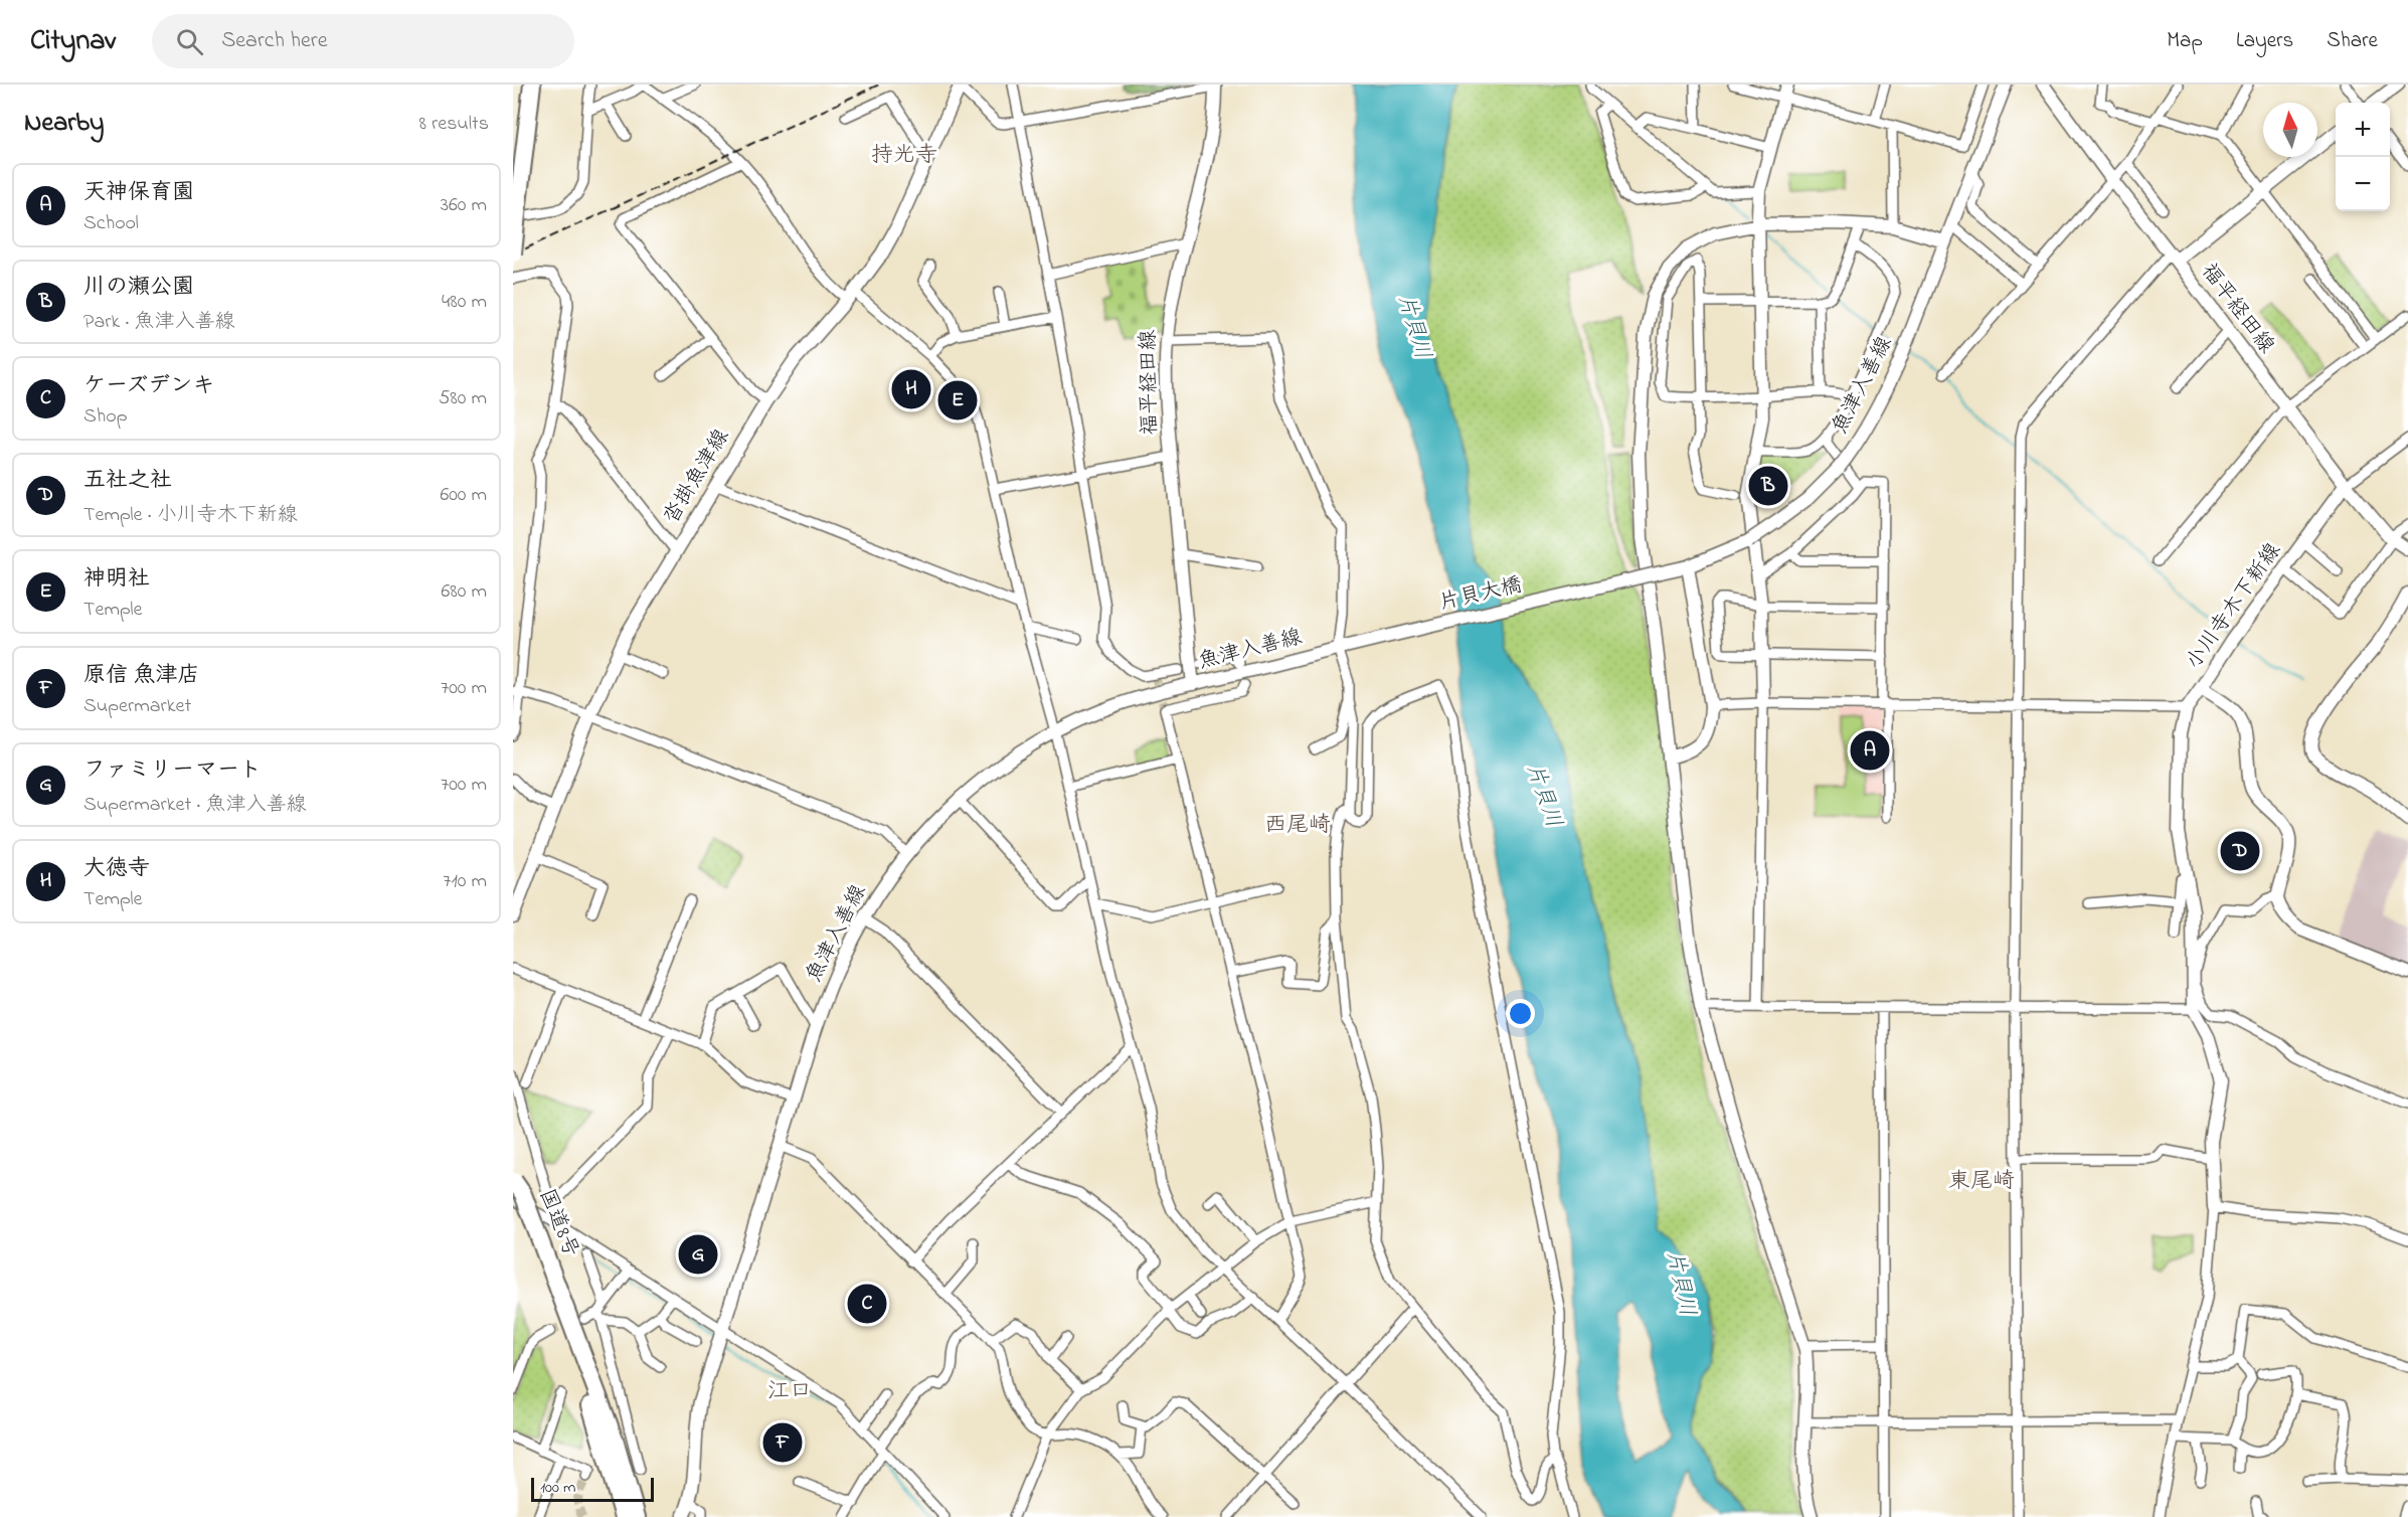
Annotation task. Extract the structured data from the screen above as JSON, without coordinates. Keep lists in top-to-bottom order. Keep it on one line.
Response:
{"streets":{"highway":["国道8号"],"main road":["福平経田線","魚津入善線","沓掛魚津線","片貝大橋","小川寺木下新線"]},"crossings":[["福平経田線","魚津入善線"],["福平経田線","小川寺木下新線"],["魚津入善線","片貝大橋"]],"districts":["持光寺","西尾崎","東尾崎","江口"],"water":["片貝川"],"scale_bar":"100 m","north":"top","page":{"header":"Citynav","search":"Search here","nav":["Map","Layers","Share"],"heading":["Nearby","8 results"],"map_buttons":["+","−"],"list":[{"mark":"A","name":"天神保育園","note":"School","value":"360 m"},{"mark":"B","name":"川の瀬公園","note":"Park · 魚津入善線","value":"480 m"},{"mark":"C","name":"ケーズデンキ","note":"Shop","value":"580 m"},{"mark":"D","name":"五社之社","note":"Temple · 小川寺木下新線","value":"600 m"},{"mark":"E","name":"神明社","note":"Temple","value":"680 m"},{"mark":"F","name":"原信 魚津店","note":"Supermarket","value":"700 m"},{"mark":"G","name":"ファミリーマート","note":"Supermarket · 魚津入善線","value":"700 m"},{"mark":"H","name":"大徳寺","note":"Temple","value":"710 m"}],"pins":["H","E","B","A","D","G","C","F"],"scale":"100 m"}}
